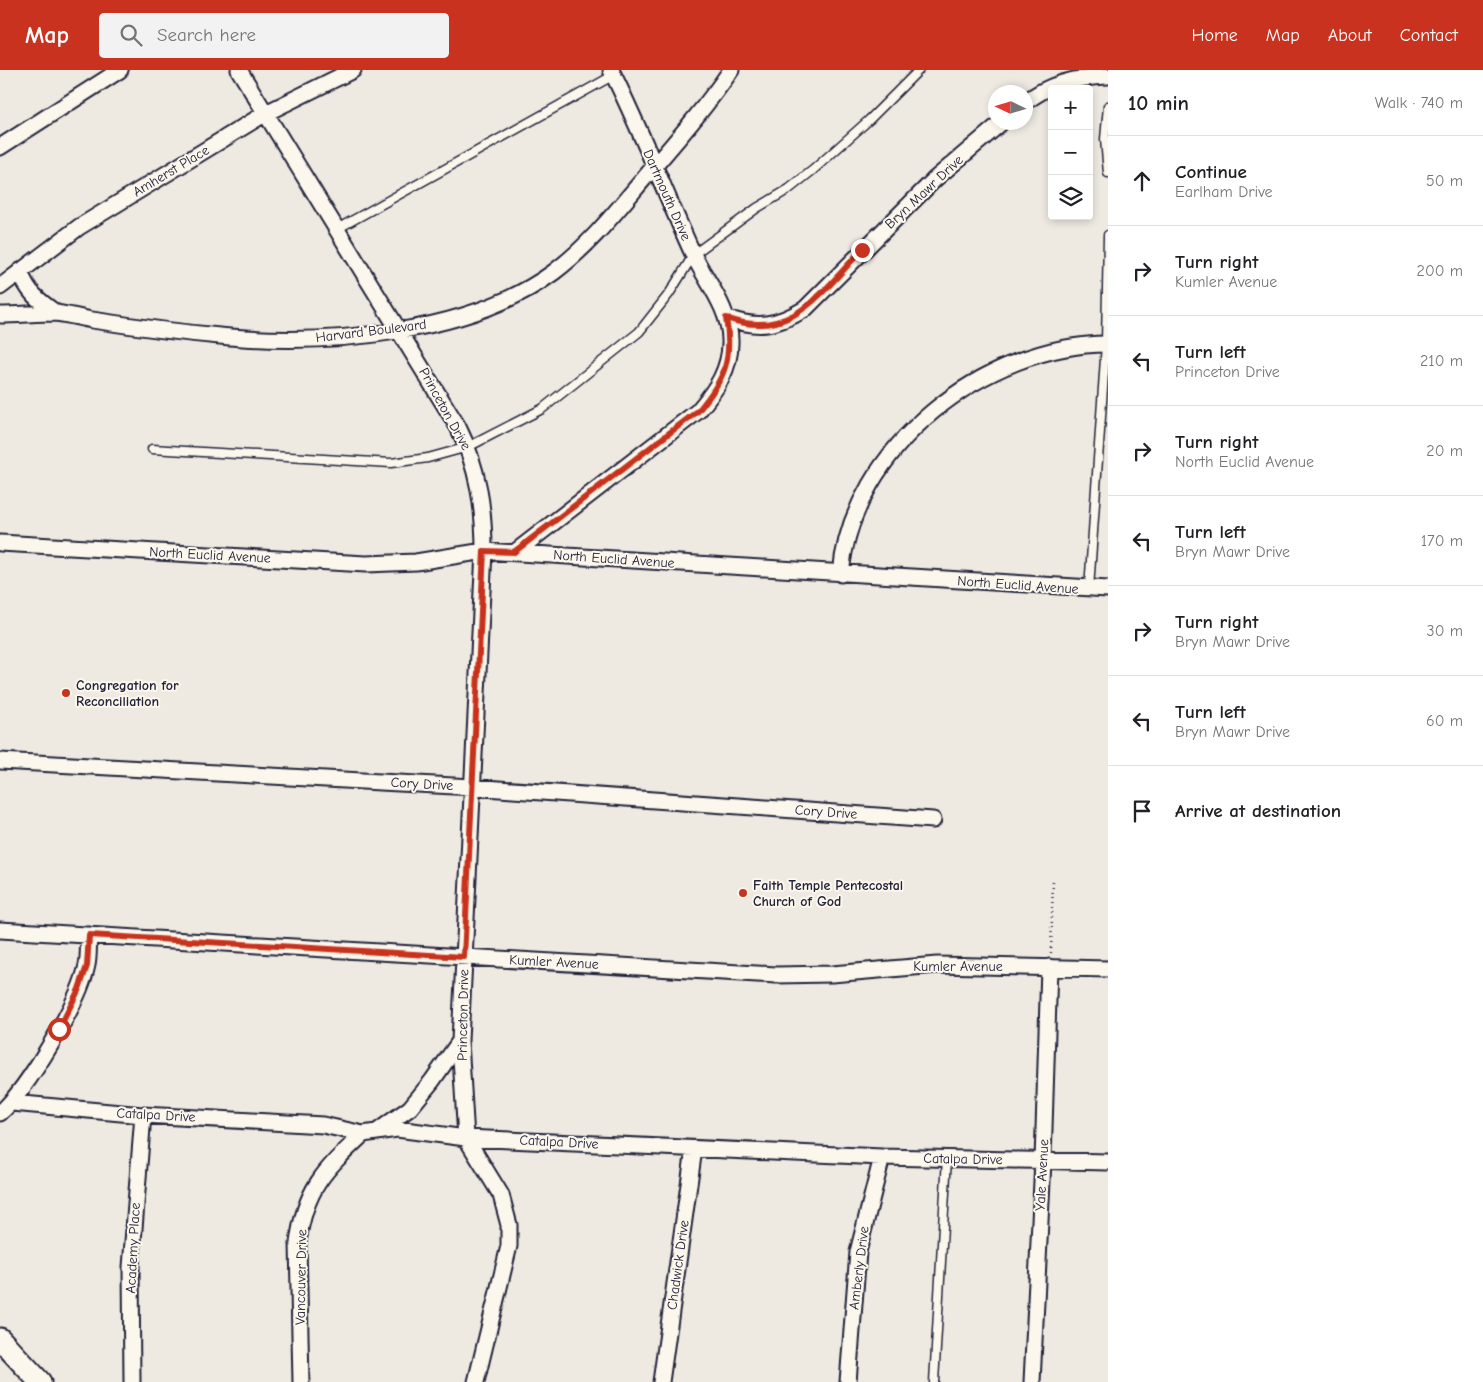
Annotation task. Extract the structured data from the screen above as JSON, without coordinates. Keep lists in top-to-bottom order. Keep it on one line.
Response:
{"streets":{"street":["Amherst Place","Bryn Mawr Drive","Dartmouth Drive","Harvard Boulevard","Princeton Drive","North Euclid Avenue","Cory Drive","Kumler Avenue","Catalpa Drive","Yale Avenue","Academy Place","Chadwick Drive","Amberly Drive","Vancouver Drive"]},"crossings":[["Amherst Place","Princeton Drive"],["Bryn Mawr Drive","Dartmouth Drive"],["Dartmouth Drive","Harvard Boulevard"],["Harvard Boulevard","Princeton Drive"],["Princeton Drive","North Euclid Avenue"],["Princeton Drive","Cory Drive"],["Princeton Drive","Kumler Avenue"],["Princeton Drive","Catalpa Drive"],["Princeton Drive","Vancouver Drive"],["Kumler Avenue","Yale Avenue"],["Catalpa Drive","Yale Avenue"],["Catalpa Drive","Academy Place"],["Catalpa Drive","Chadwick Drive"],["Catalpa Drive","Amberly Drive"],["Catalpa Drive","Vancouver Drive"]],"places":["Congregation for Reconciliation","Faith Temple Pentecostal Church of God"],"north":"left","page":{"header":"Map","search":"Search here","nav":["Home","Map","About","Contact"],"heading":["10 min","Walk · 740 m"],"map_buttons":["+","−"],"list":[["Continue","Earlham Drive","50 m"],["Turn right","Kumler Avenue","200 m"],["Turn left","Princeton Drive","210 m"],["Turn right","North Euclid Avenue","20 m"],["Turn left","Bryn Mawr Drive","170 m"],["Turn right","Bryn Mawr Drive","30 m"],["Turn left","Bryn Mawr Drive","60 m"],"Arrive at destination"]}}
